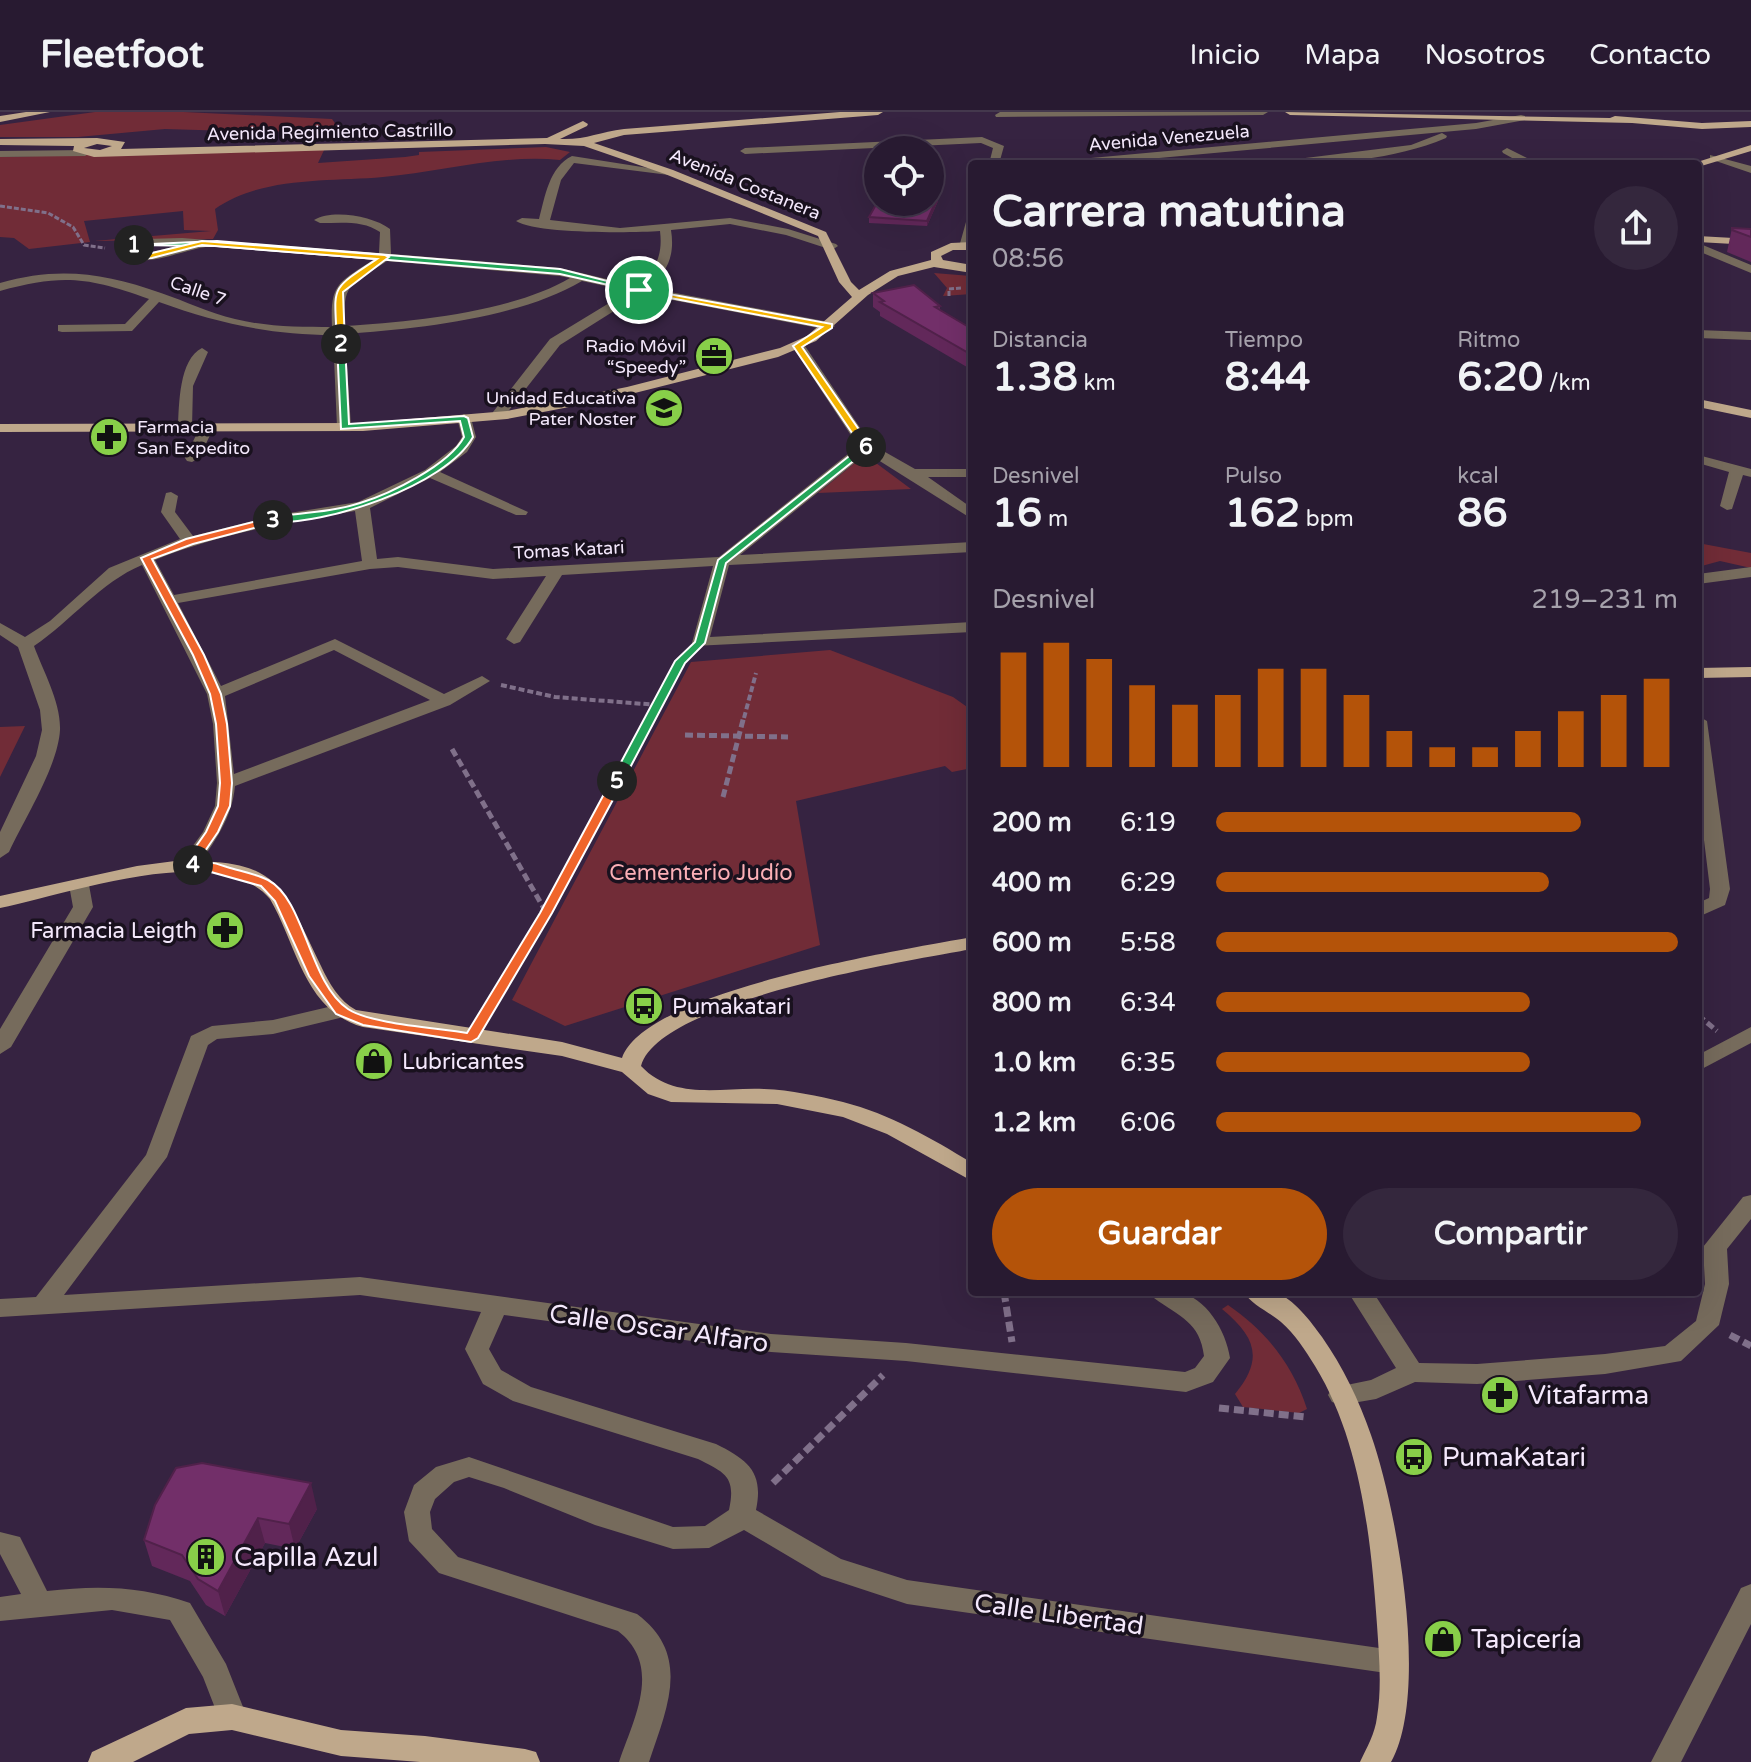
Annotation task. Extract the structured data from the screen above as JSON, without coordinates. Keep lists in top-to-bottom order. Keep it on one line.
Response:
{"streets":{"main road":["Avenida Regimiento Castrillo","Avenida Costanera"],"street":["Avenida Venezuela","Calle 7","Tomas Katari","Calle Oscar Alfaro","Calle Libertad"]},"crossings":[["Avenida Regimiento Castrillo","Avenida Costanera"]],"parks":["Cementerio Judío"],"places":{"office":["Radio Móvil “Speedy”"],"school or university":["Unidad Educativa Pater Noster"],"pharmacy":["Farmacia San Expedito","Farmacia Leigth","Vitafarma"],"bus stop":["Pumakatari","PumaKatari"],"shop":["Lubricantes","Tapicería"],"building":["Capilla Azul"]},"page":{"header":"Fleetfoot","nav":["Inicio","Mapa","Nosotros","Contacto"],"heading":["Carrera matutina","08:56"],"pins":["1","2","6","3","5","4"],"stats":[["Distancia","1.38 km"],["Tiempo","8:44"],["Ritmo","6:20 /km"],["Desnivel","16 m"],["Pulso","162 bpm"],["kcal","86"]],"chart":["Desnivel","219–231 m"],"list":[{"name":"200 m","note":"6:19"},{"name":"400 m","note":"6:29"},{"name":"600 m","note":"5:58"},{"name":"800 m","note":"6:34"},{"name":"1.0 km","note":"6:35"},{"name":"1.2 km","note":"6:06"}],"buttons":["Guardar","Compartir"]}}
